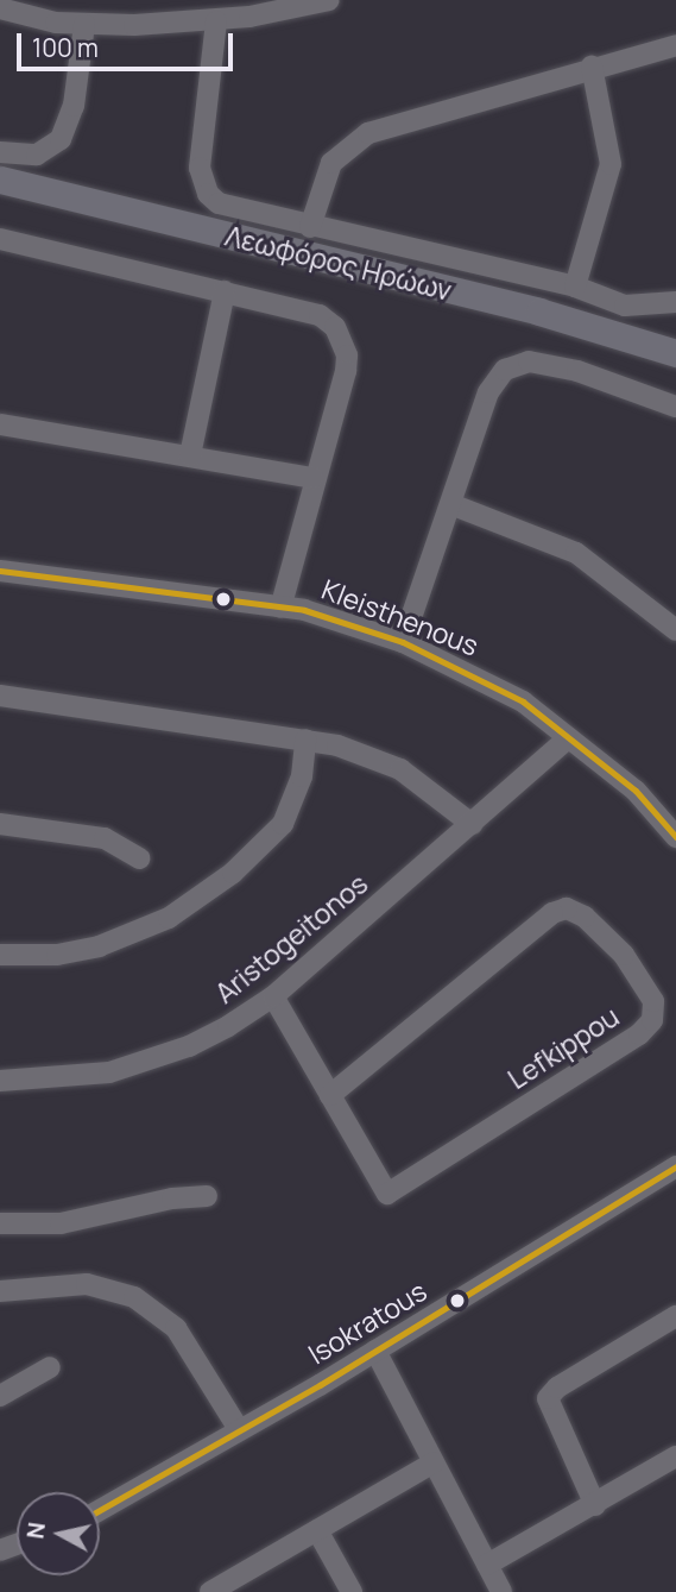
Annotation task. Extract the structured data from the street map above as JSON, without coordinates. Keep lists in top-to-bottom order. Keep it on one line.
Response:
{"streets":{"main road":["Λεωφόρος Ηρώων"],"street":["Kleisthenous","Aristogeitonos","Lefkippou","Isokratous"]},"crossings":[["Kleisthenous","Aristogeitonos"],["Aristogeitonos","Lefkippou"]],"scale_bar":"100 m","north":"left"}
